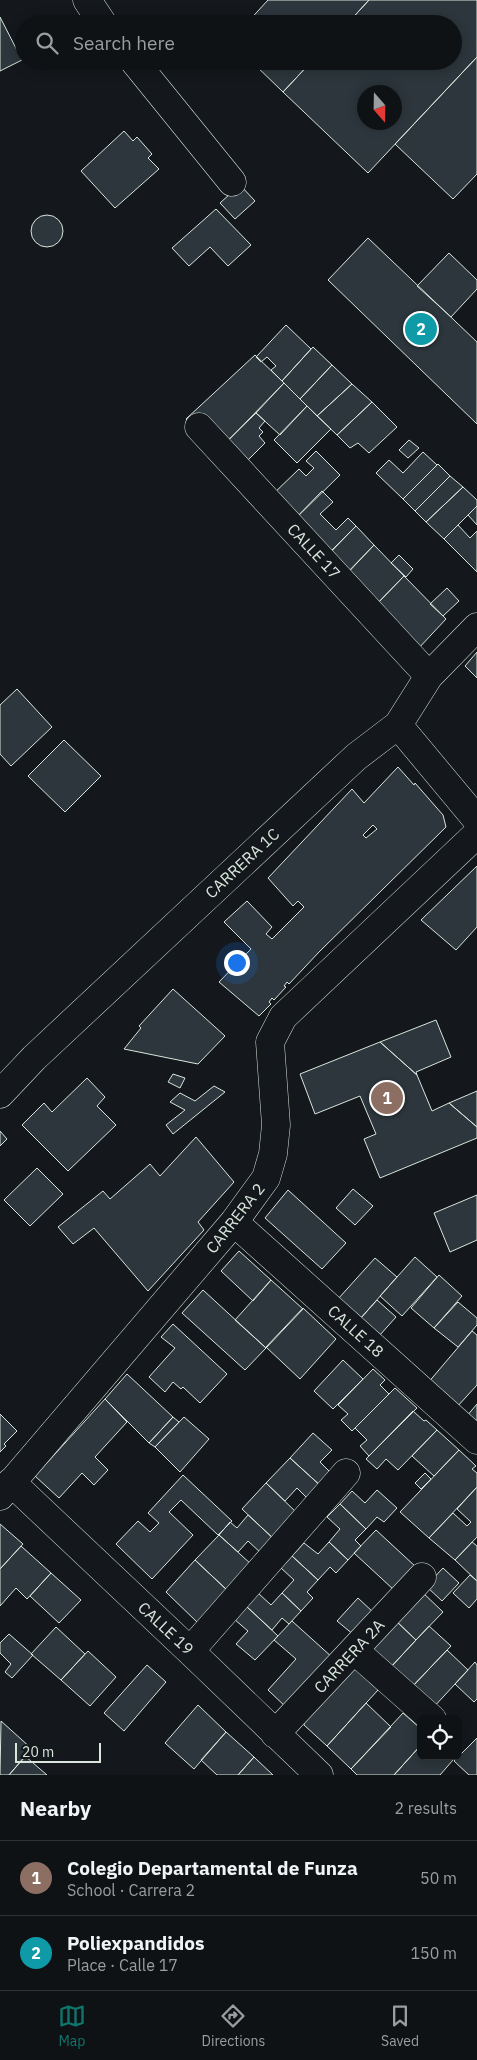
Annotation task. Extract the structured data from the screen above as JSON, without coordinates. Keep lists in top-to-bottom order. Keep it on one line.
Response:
{"streets":{"street":["CALLE 17","CARRERA 1C","CARRERA 2","CALLE 18","CALLE 19","CARRERA 2A"]},"crossings":[["CALLE 17","CARRERA 1C"],["CARRERA 2","CALLE 18"],["CARRERA 2","CALLE 19"],["CALLE 19","CARRERA 2A"]],"scale_bar":"20 m","north":"bottom","page":{"search":"Search here","pins":["2","1"],"scale":"20 m","heading":["Nearby","2 results"],"list":[{"mark":"1","name":"Colegio Departamental de Funza","note":"School · Carrera 2","value":"50 m"},{"mark":"2","name":"Poliexpandidos","note":"Place · Calle 17","value":"150 m"}],"nav":["Map","Directions","Saved"]}}
